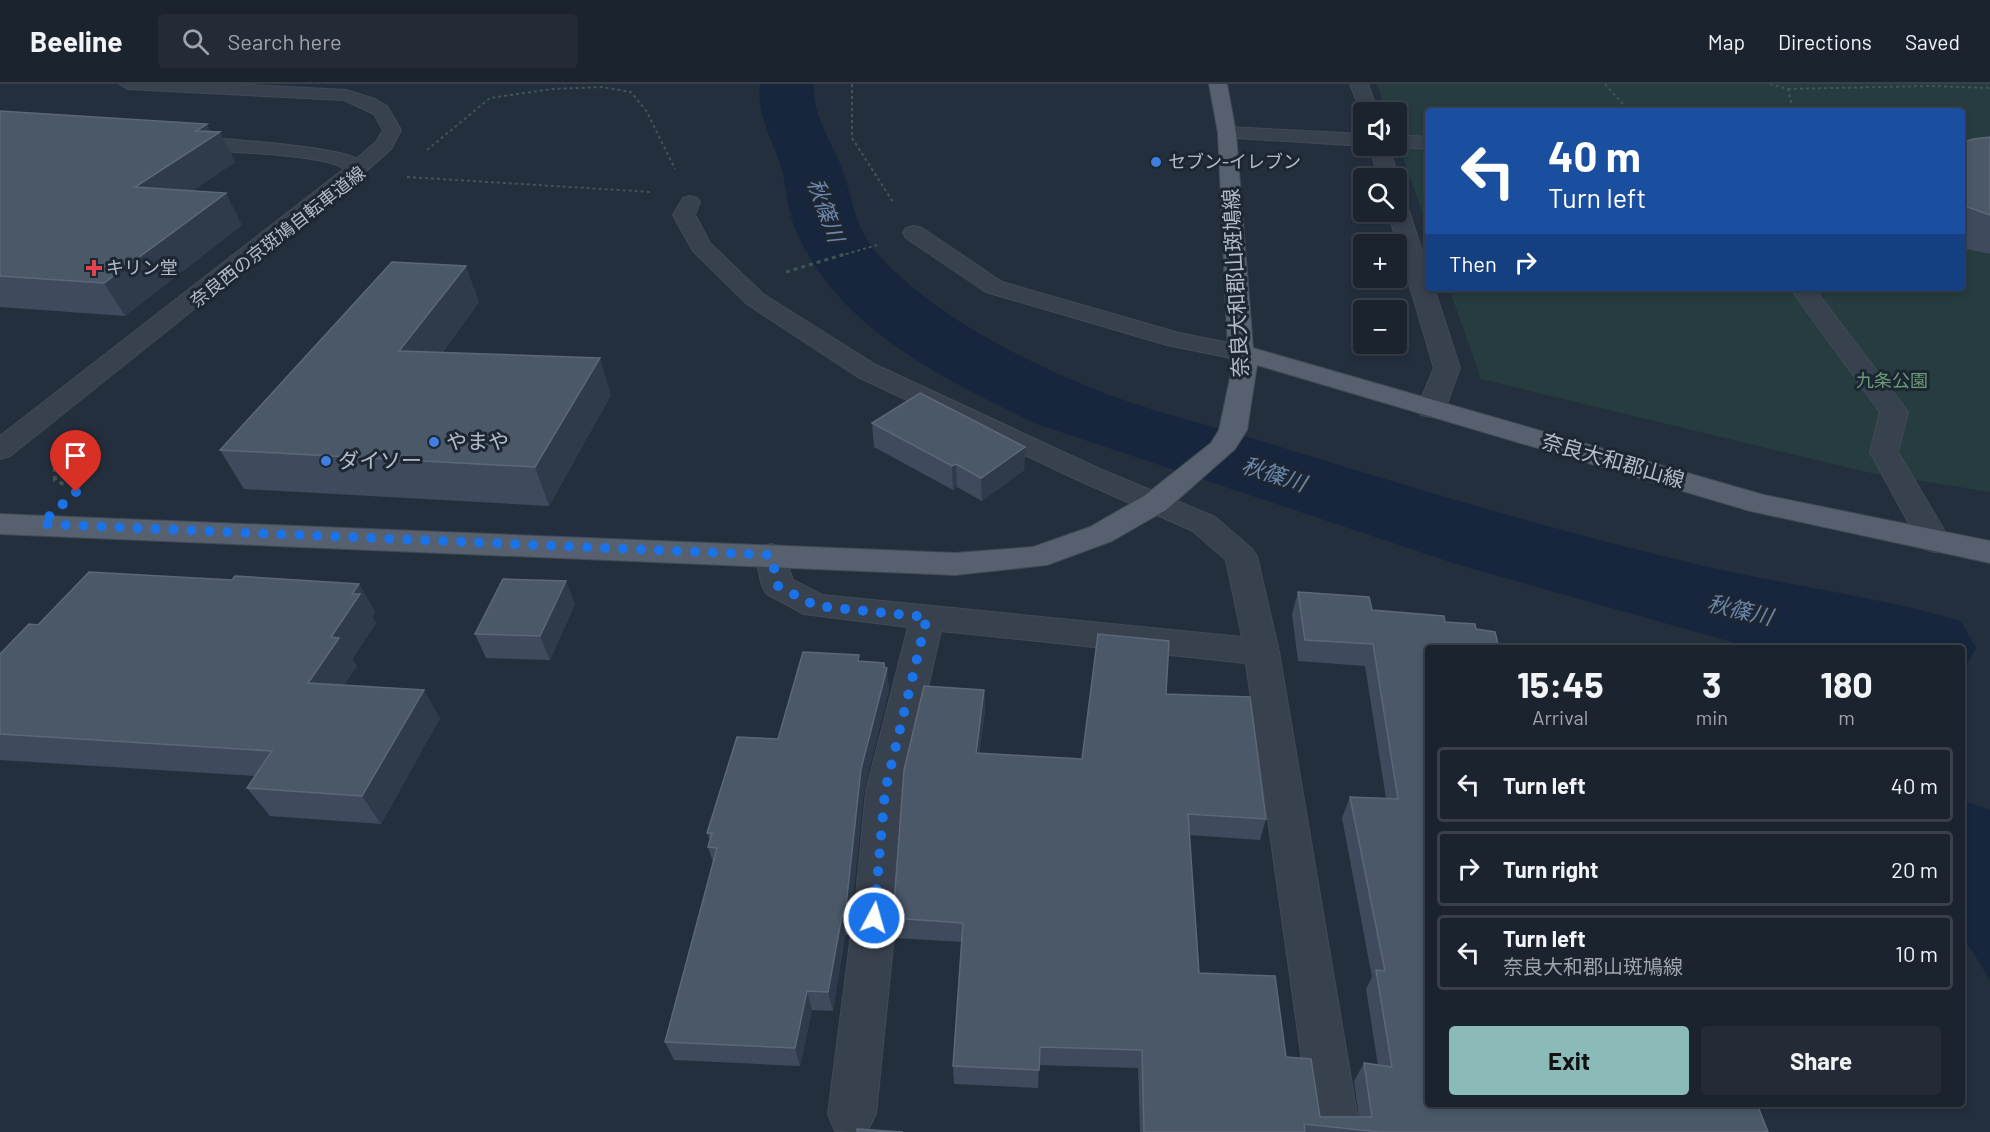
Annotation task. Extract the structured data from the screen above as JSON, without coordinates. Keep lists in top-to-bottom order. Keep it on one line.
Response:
{"streets":{"main road":["奈良大和郡山斑鳩線","奈良大和郡山線"],"path":["奈良西の京斑鳩自転車道線"]},"crossings":[["奈良大和郡山斑鳩線","奈良大和郡山線"]],"water":["秋篠川"],"parks":["九条公園"],"places":{"other":["セブン-イレブン","やまや","ダイソー"],"health":["キリン堂"]},"page":{"header":"Beeline","search":"Search here","nav":["Map","Directions","Saved"],"map_buttons":["+","−"],"turn":["40 m","Turn left"],"then":"Then","eta":["15:45","Arrival","3","min","180","m"],"list":[{"name":"Turn left","value":"40 m"},{"name":"Turn right","value":"20 m"},{"name":"Turn left","note":"奈良大和郡山斑鳩線","value":"10 m"}],"buttons":["Exit","Share"]}}
